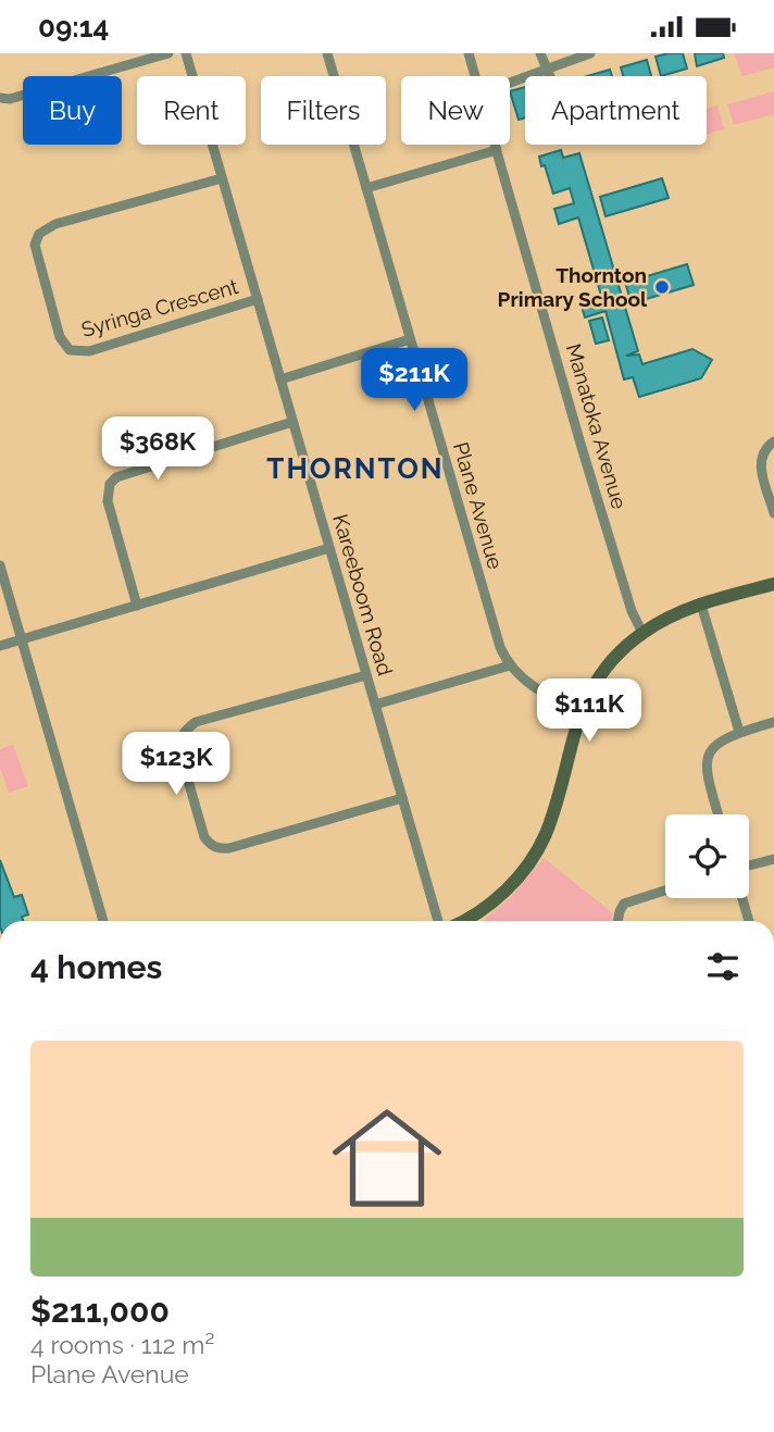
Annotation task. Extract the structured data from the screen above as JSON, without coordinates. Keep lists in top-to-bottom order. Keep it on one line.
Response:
{"streets":{"street":["Syringa Crescent","Manatoka Avenue","Plane Avenue","Kareeboom Road"]},"crossings":[["Syringa Crescent","Kareeboom Road"]],"districts":["THORNTON"],"places":["Thornton Primary School"],"page":{"status":"09:14","chip":["Buy","Rent","Filters","New","Apartment"],"price":["$211K","$368K","$111K","$123K"],"heading":"4 homes","list":[{"name":"$211,000","note":"4 rooms · 112 m² · Plane Avenue"}]}}
